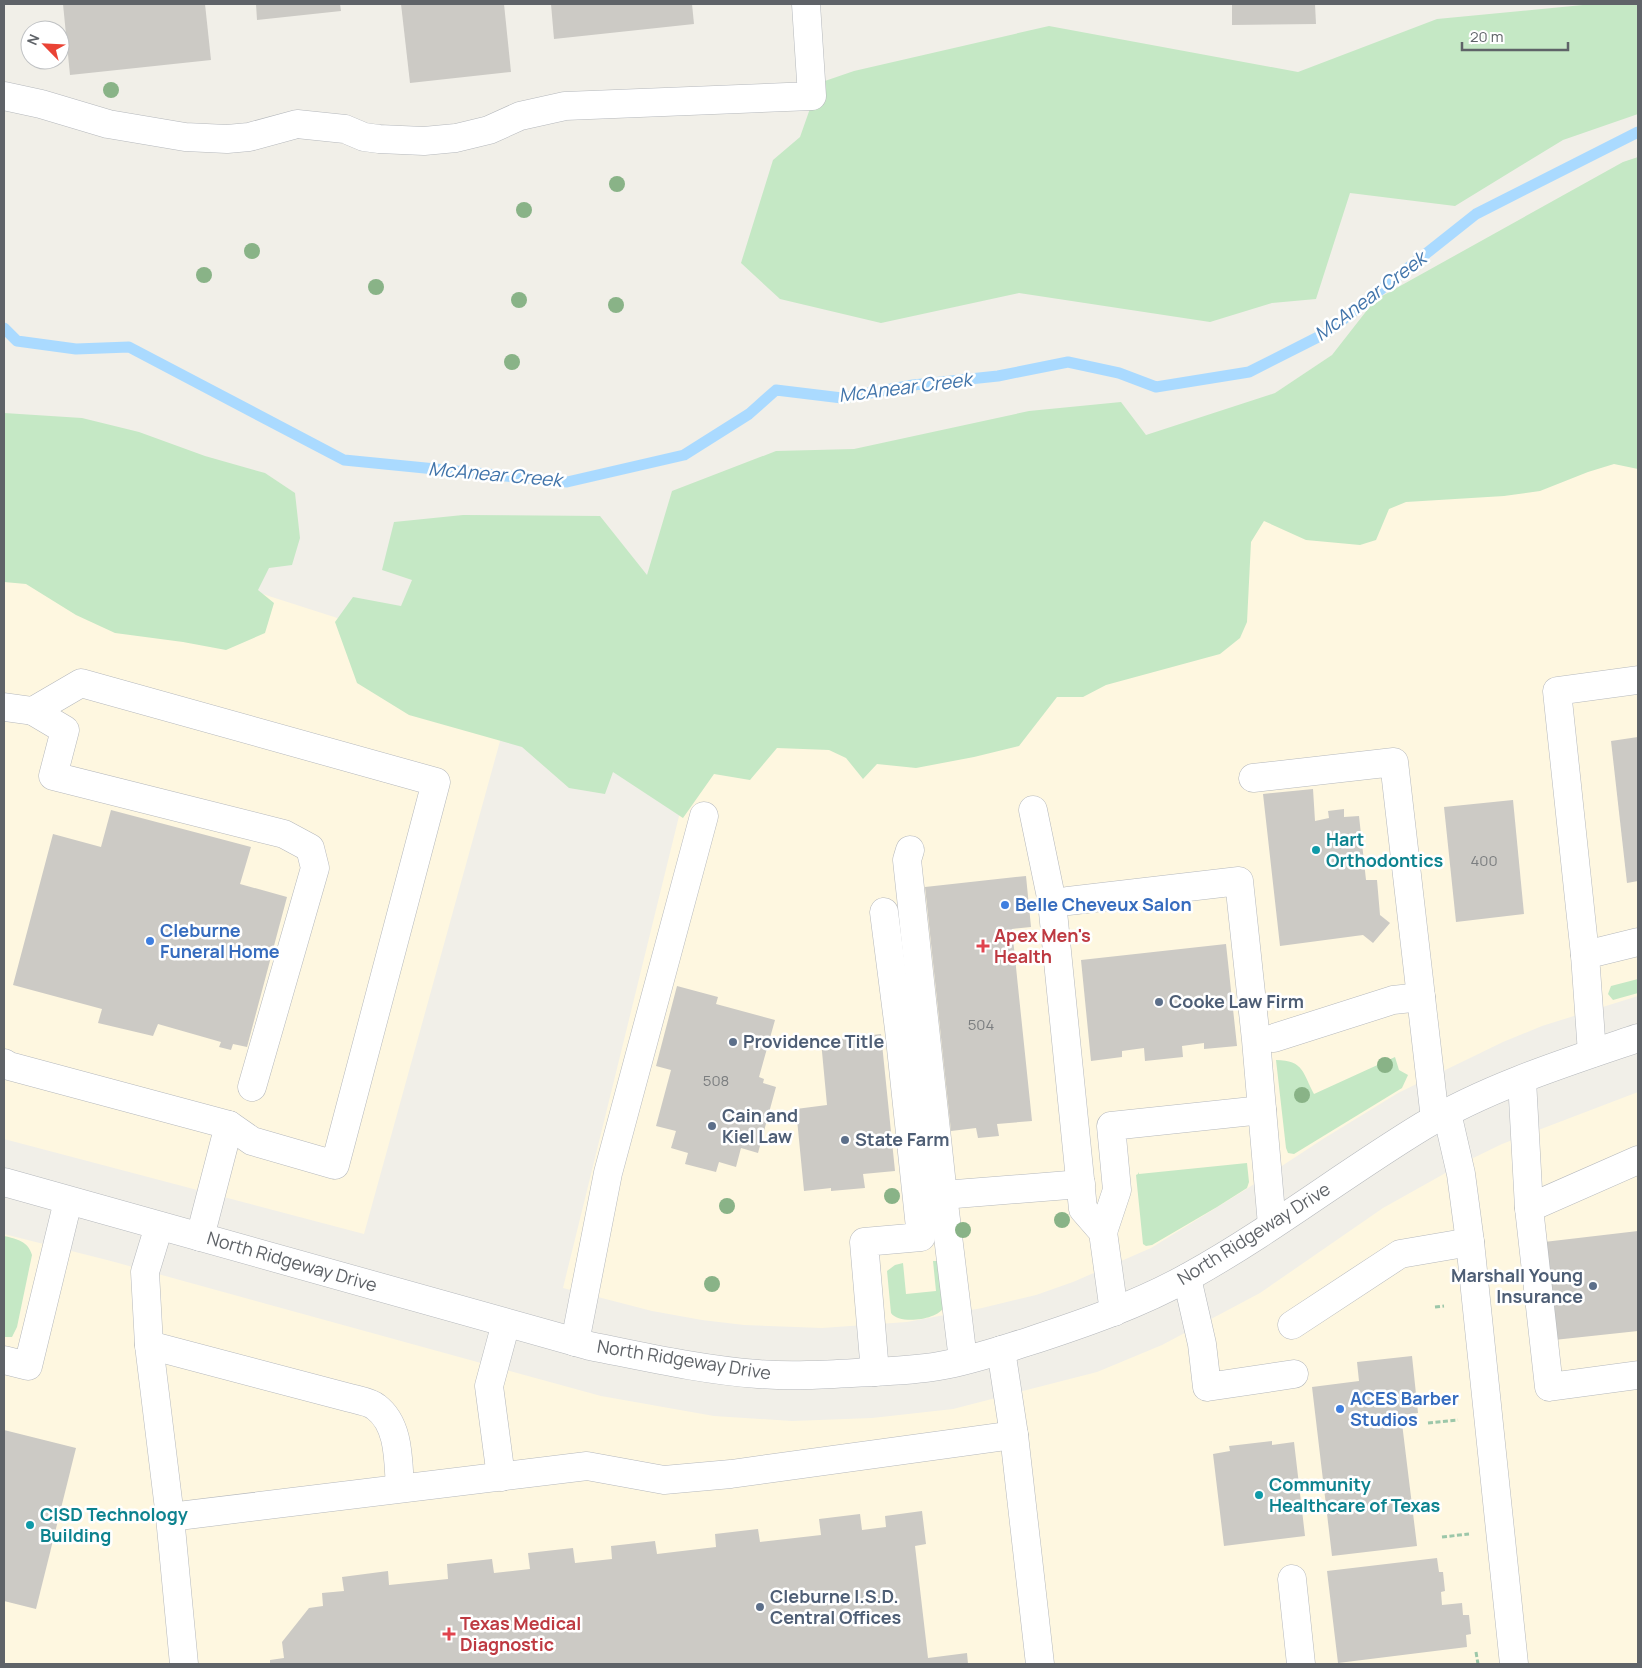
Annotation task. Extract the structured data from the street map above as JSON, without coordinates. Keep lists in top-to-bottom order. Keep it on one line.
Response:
{"streets":{"street":["North Ridgeway Drive"]},"water":["McAnear Creek"],"places":{"other":["Hart Orthodontics","Belle Cheveux Salon","Cleburne Funeral Home","Cooke Law Firm","Providence Title","Cain and Kiel Law","State Farm","Marshall Young Insurance","ACES Barber Studios","Community Healthcare of Texas","CISD Technology Building","Cleburne I.S.D. Central Offices"],"health":["Apex Men's Health","Texas Medical Diagnostic"]},"house_numbers":["400","504","508"],"scale_bar":"20 m","north":"top left"}
